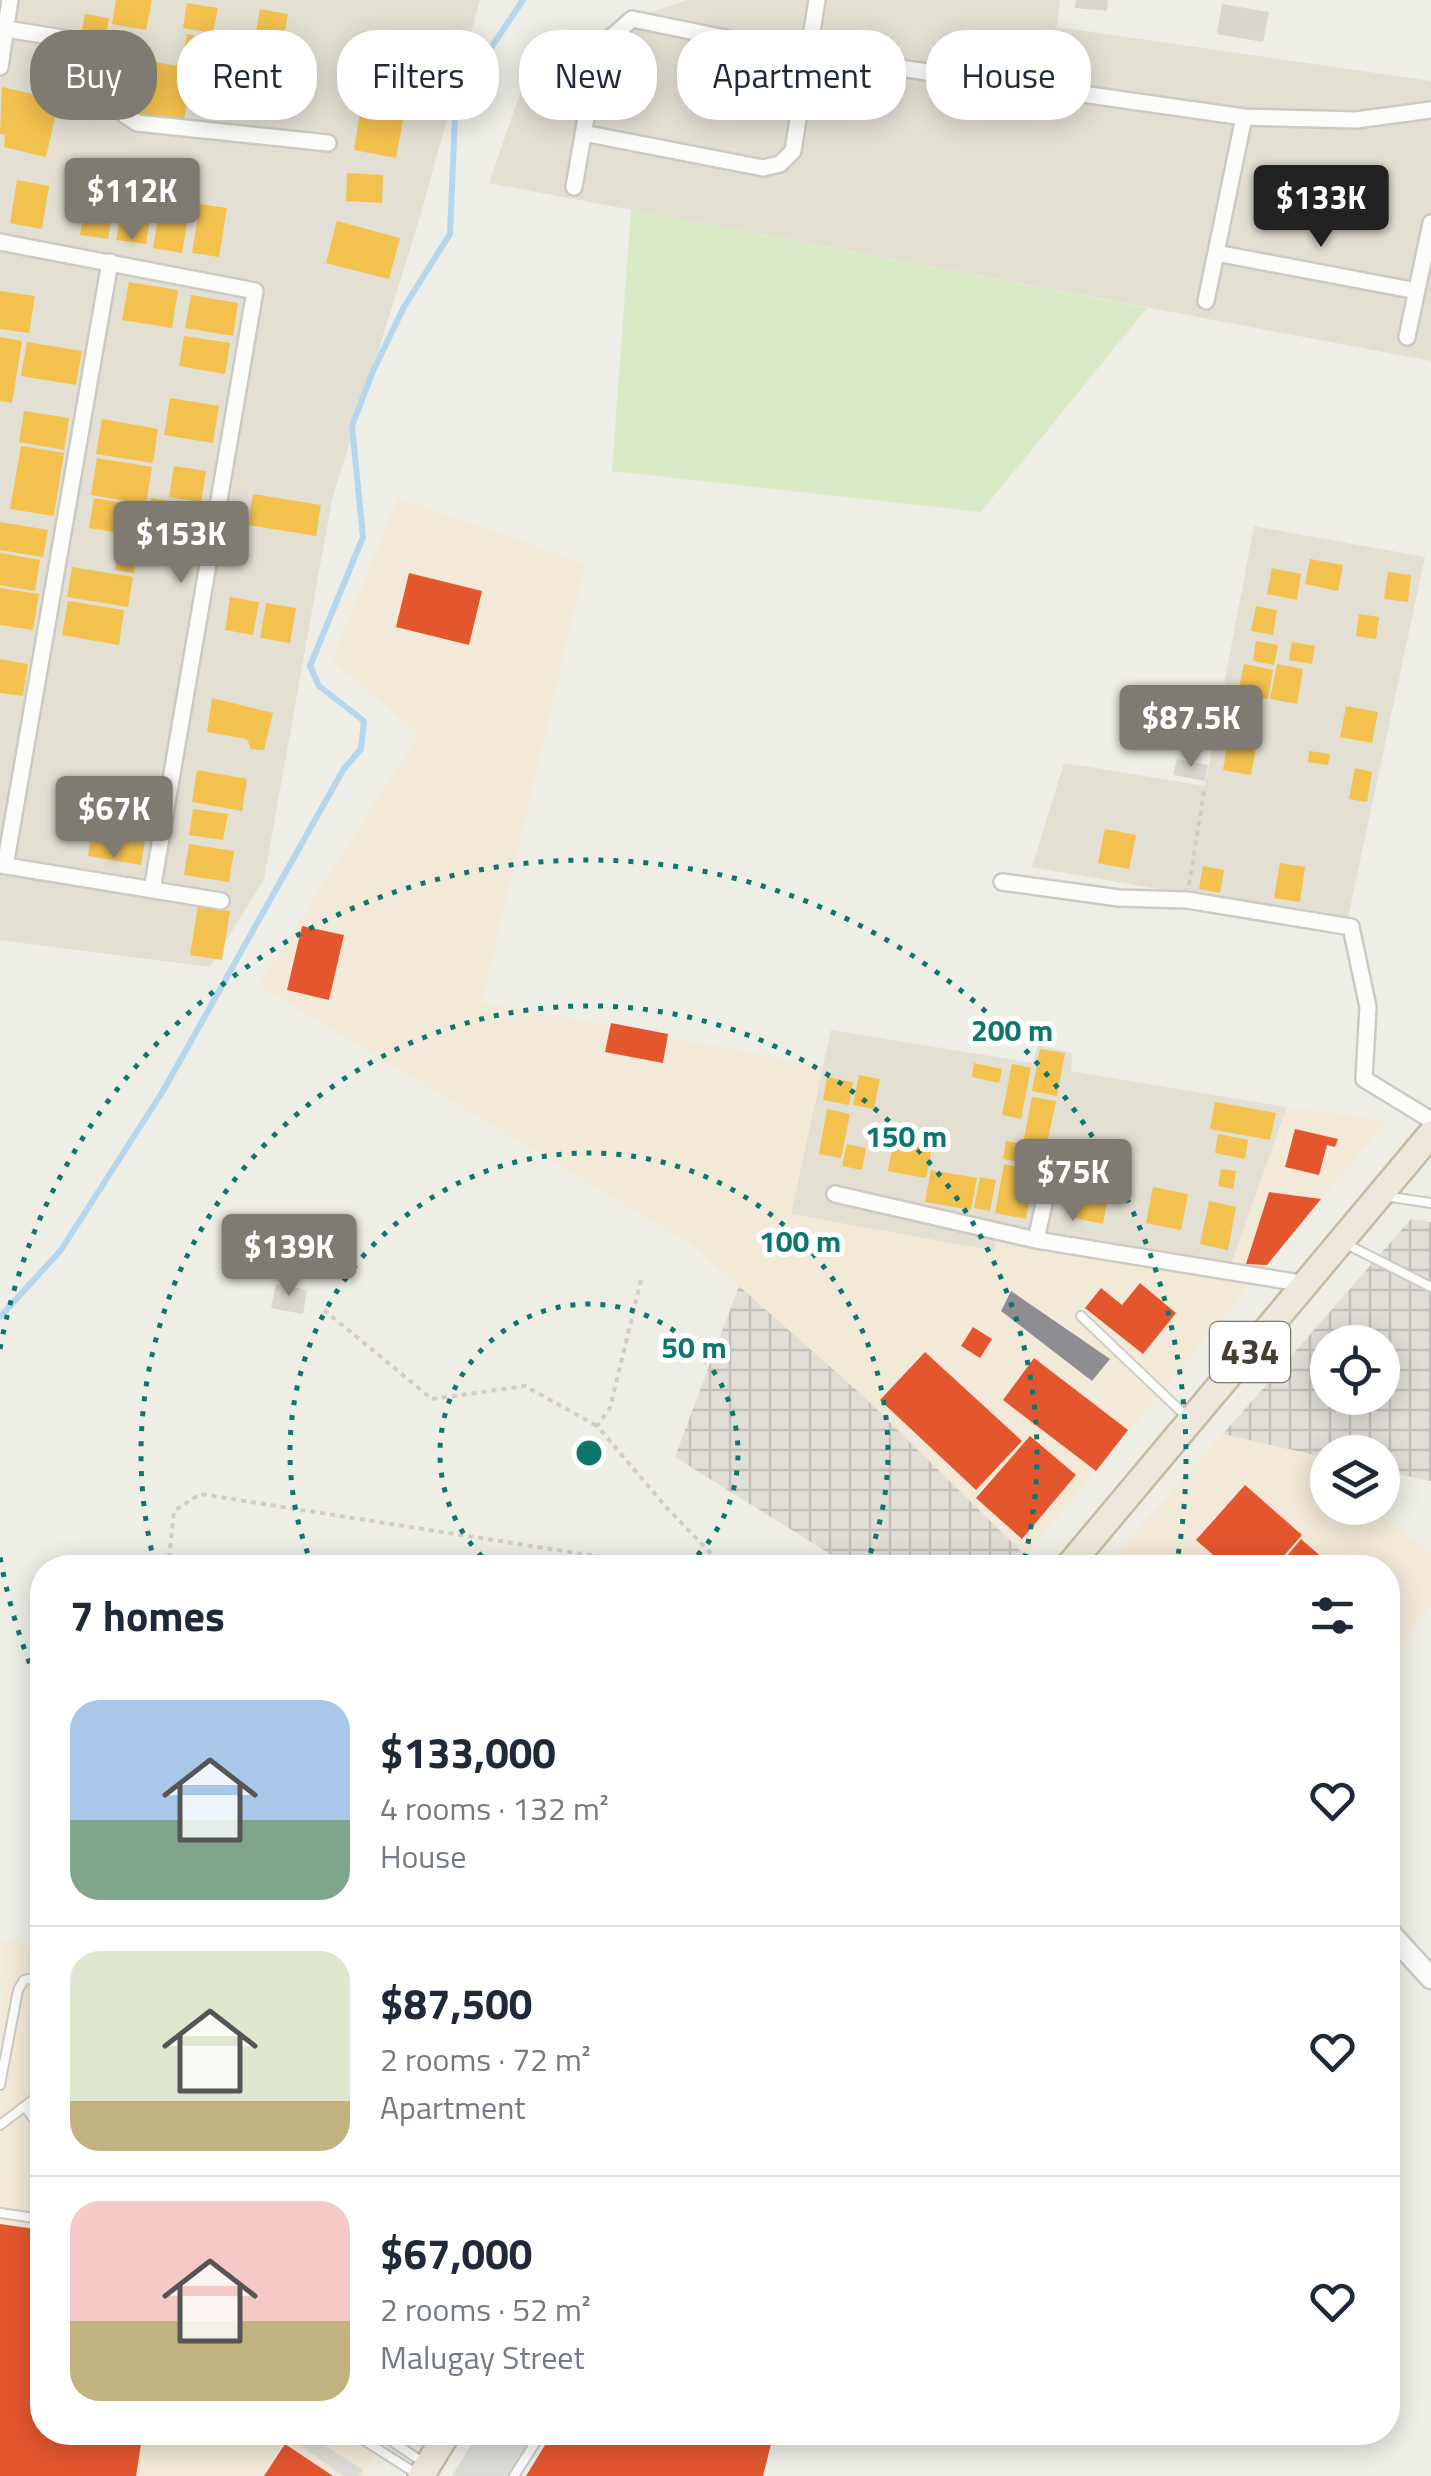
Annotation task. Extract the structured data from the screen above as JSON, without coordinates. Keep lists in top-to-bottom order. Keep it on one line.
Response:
{"streets":{"highway":["434"]},"page":{"chip":["Buy","Rent","Filters","New","Apartment","House"],"price":["$112K","$133K","$153K","$87.5K","$67K","$75K","$139K"],"heading":"7 homes","list":[{"name":"$133,000","note":"4 rooms · 132 m² · House"},{"name":"$87,500","note":"2 rooms · 72 m² · Apartment"},{"name":"$67,000","note":"2 rooms · 52 m² · Malugay Street"}]},"rings":["200 m","150 m","100 m","50 m"]}
